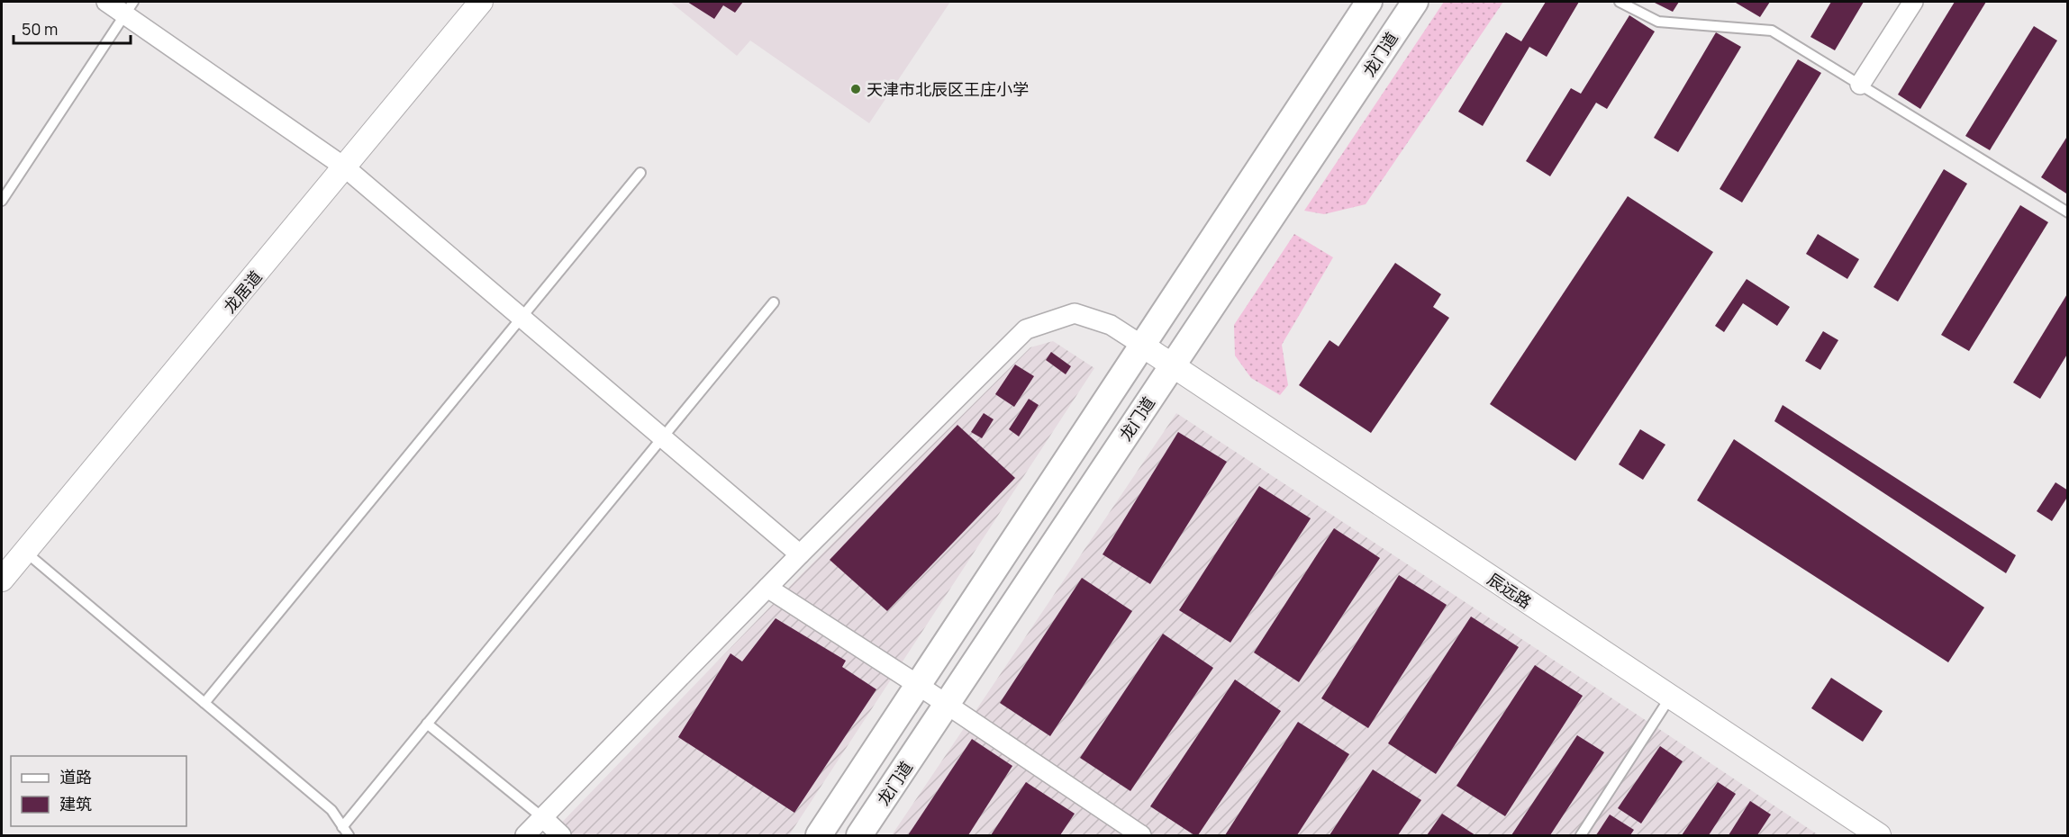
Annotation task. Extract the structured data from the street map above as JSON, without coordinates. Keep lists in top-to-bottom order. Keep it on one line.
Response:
{"streets":{"main road":["龙门道"],"street":["龙居道","辰远路"]},"crossings":[["龙门道","辰远路"]],"places":["天津市北辰区王庄小学"],"legend":["道路","建筑"],"scale_bar":"50 m"}
